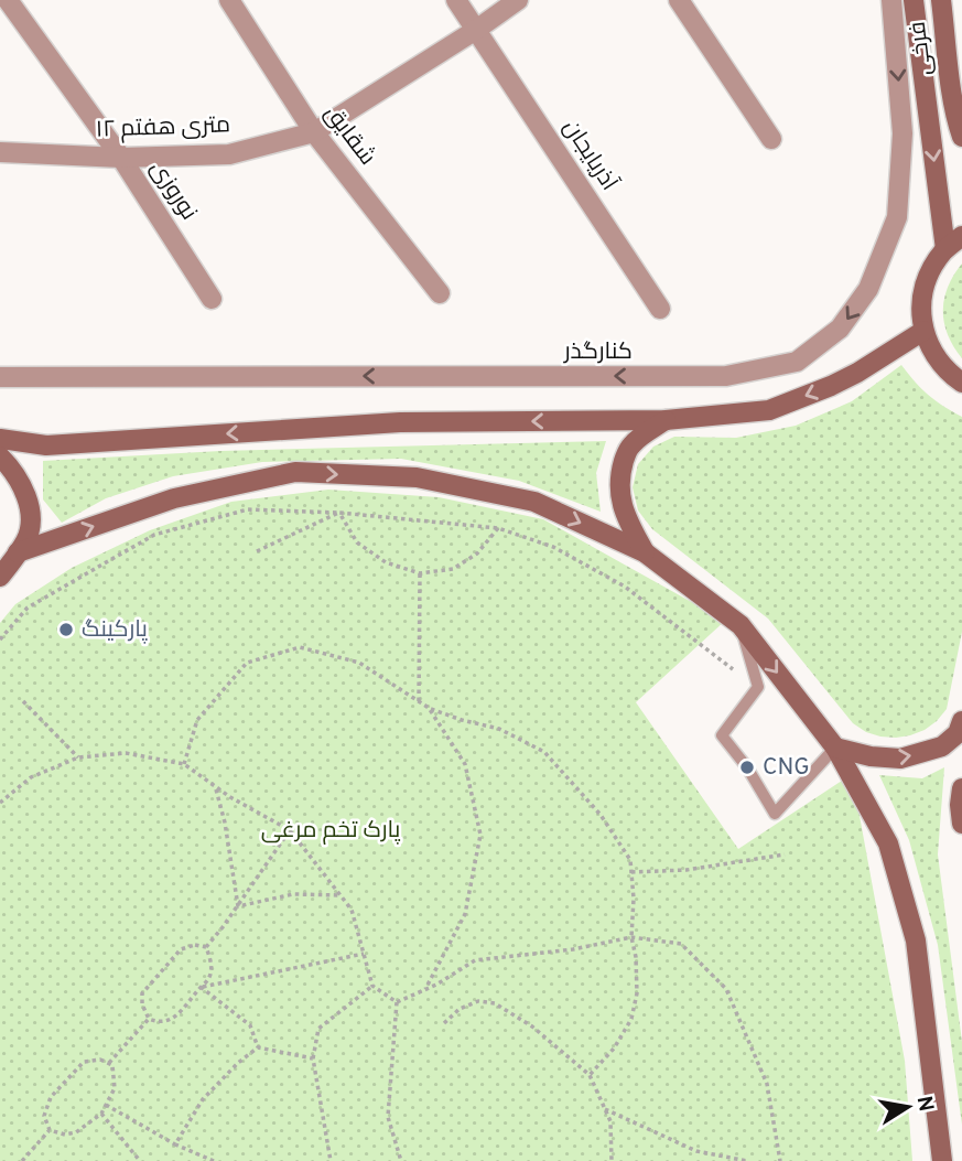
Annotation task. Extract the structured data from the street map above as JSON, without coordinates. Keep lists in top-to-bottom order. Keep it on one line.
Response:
{"streets":{"main road":["فرخی"],"street":["۱۲ متری هفتم","شقایق","آذریایجان","نوروزی","کنارگذر"]},"crossings":[["۱۲ متری هفتم","شقایق"],["۱۲ متری هفتم","آذریایجان"],["۱۲ متری هفتم","نوروزی"]],"one_way":["کنارگذر"],"parks":["پارک تخم مرغی"],"places":["پارکینگ","CNG"],"north":"right"}
